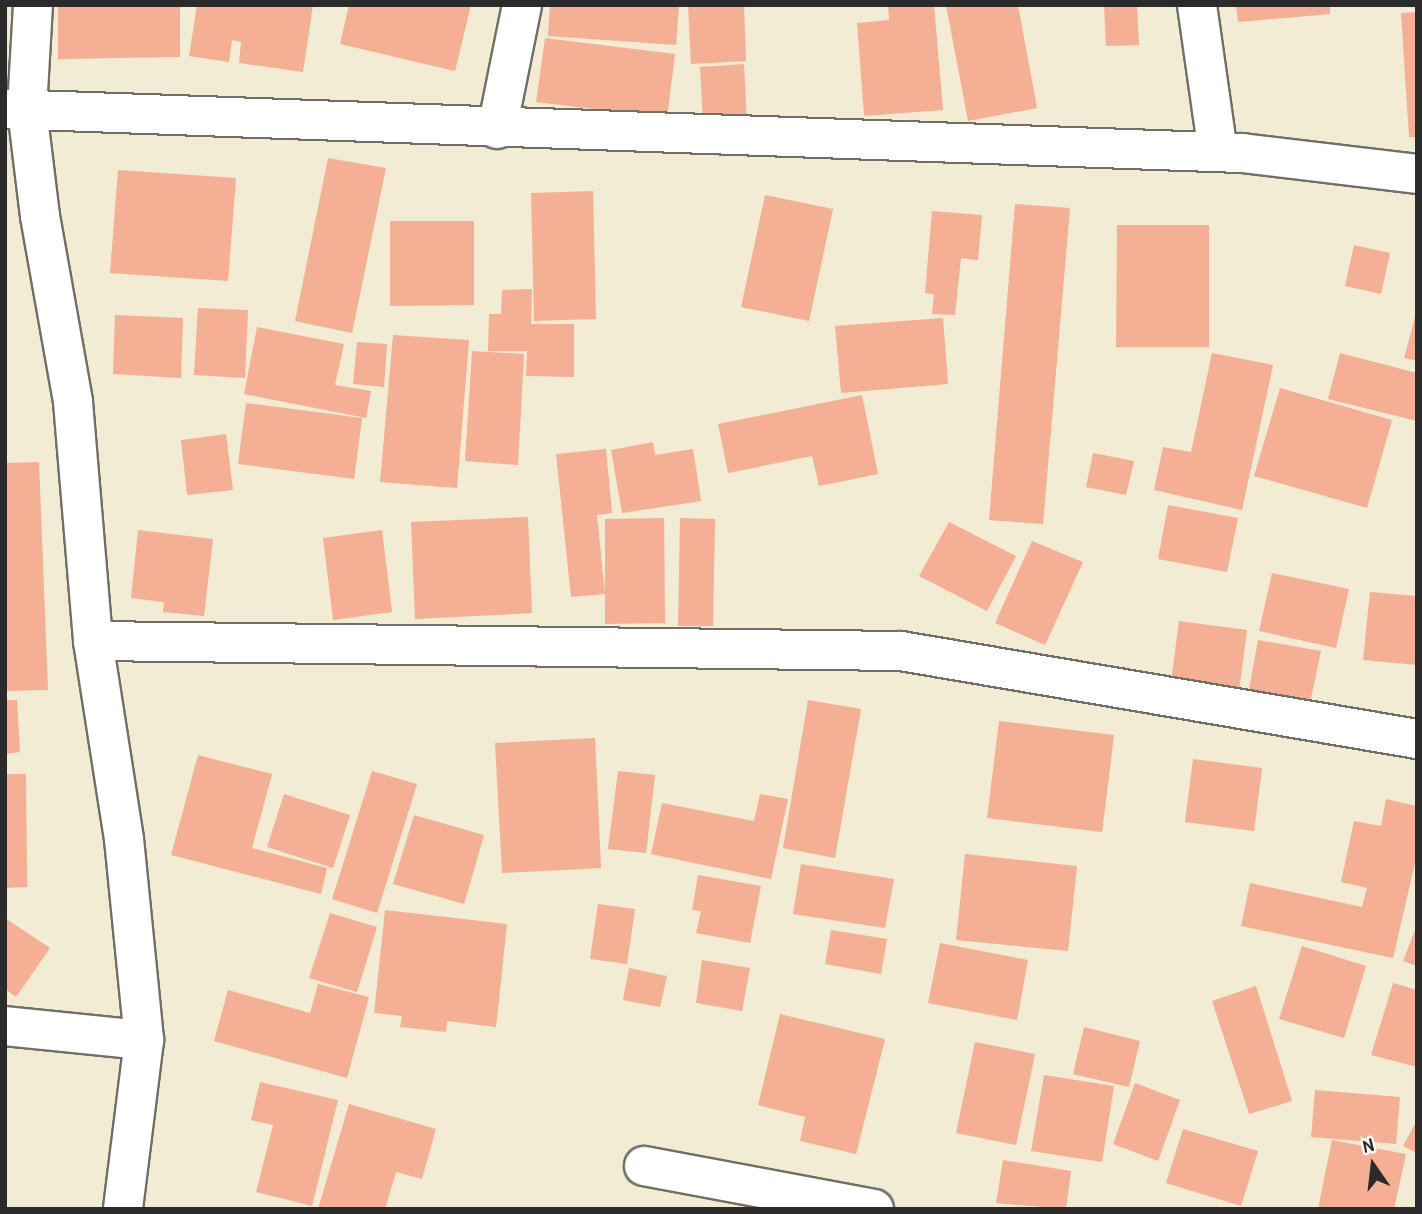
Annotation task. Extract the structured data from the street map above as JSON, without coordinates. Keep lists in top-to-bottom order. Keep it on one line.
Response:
{"north":"top"}
